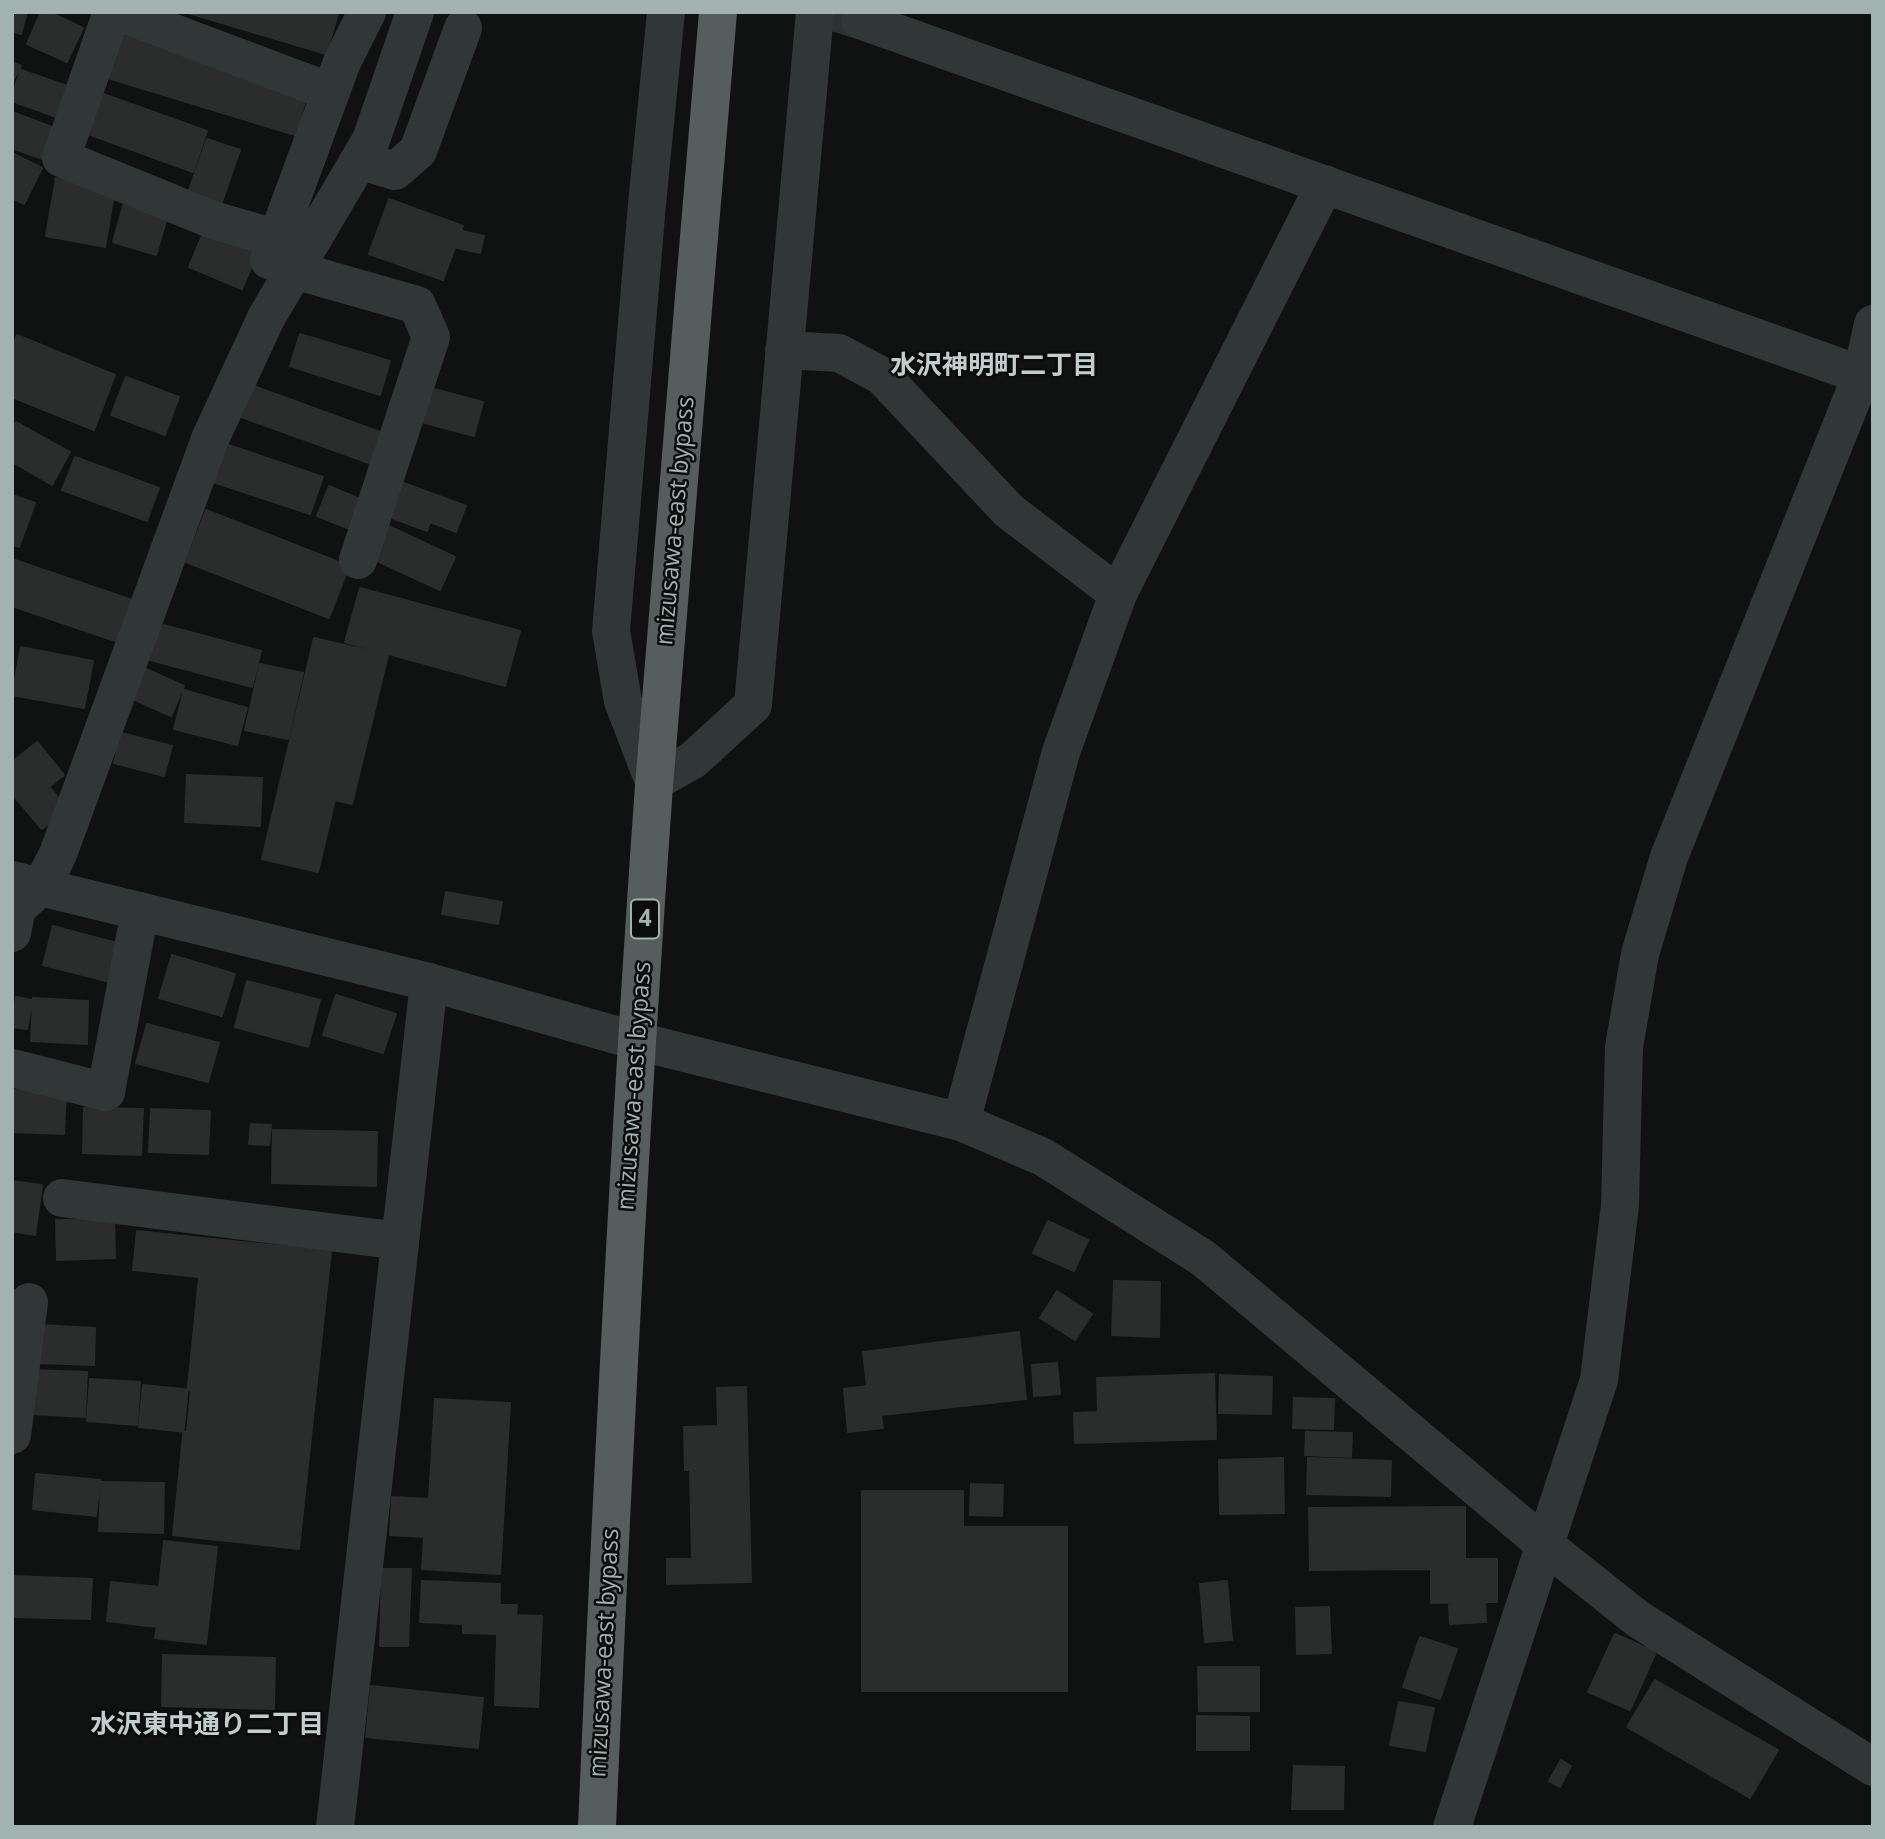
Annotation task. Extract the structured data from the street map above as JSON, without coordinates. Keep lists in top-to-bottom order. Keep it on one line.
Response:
{"streets":{"highway":["mizusawa-east bypass","4"]},"districts":["水沢神明町二丁目","水沢東中通り二丁目"]}
